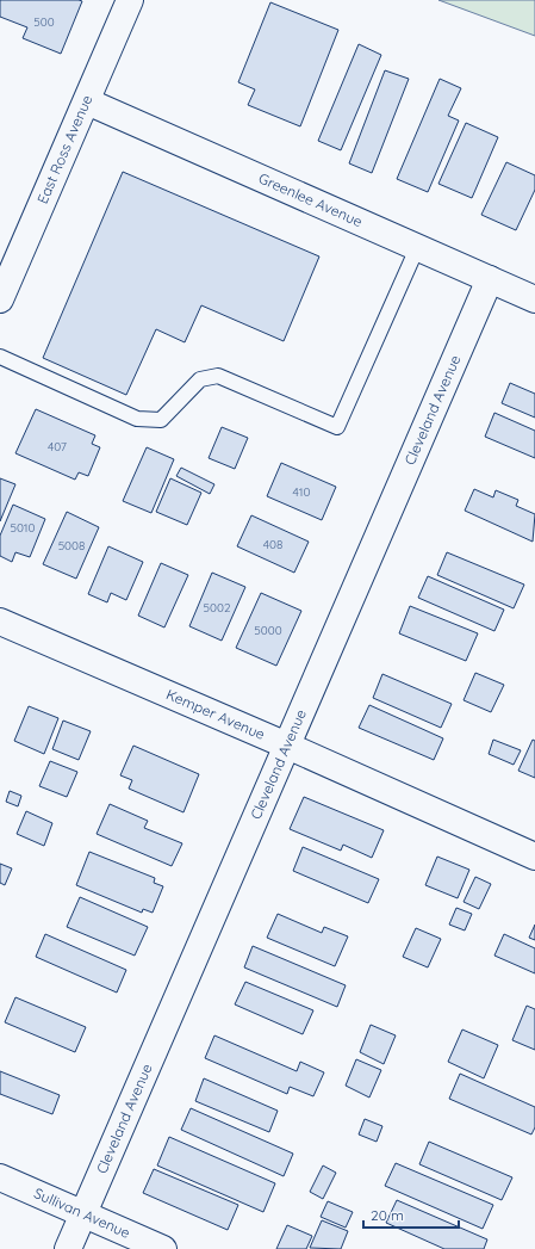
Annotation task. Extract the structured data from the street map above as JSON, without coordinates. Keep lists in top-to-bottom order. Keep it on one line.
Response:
{"streets":{"street":["East Ross Avenue","Greenlee Avenue","Cleveland Avenue","Kemper Avenue","Sullivan Avenue"]},"crossings":[["East Ross Avenue","Greenlee Avenue"],["Greenlee Avenue","Cleveland Avenue"],["Cleveland Avenue","Kemper Avenue"],["Cleveland Avenue","Sullivan Avenue"]],"house_numbers":["500","407","410","5010","408","5008","5002","5000"],"scale_bar":"20 m"}
